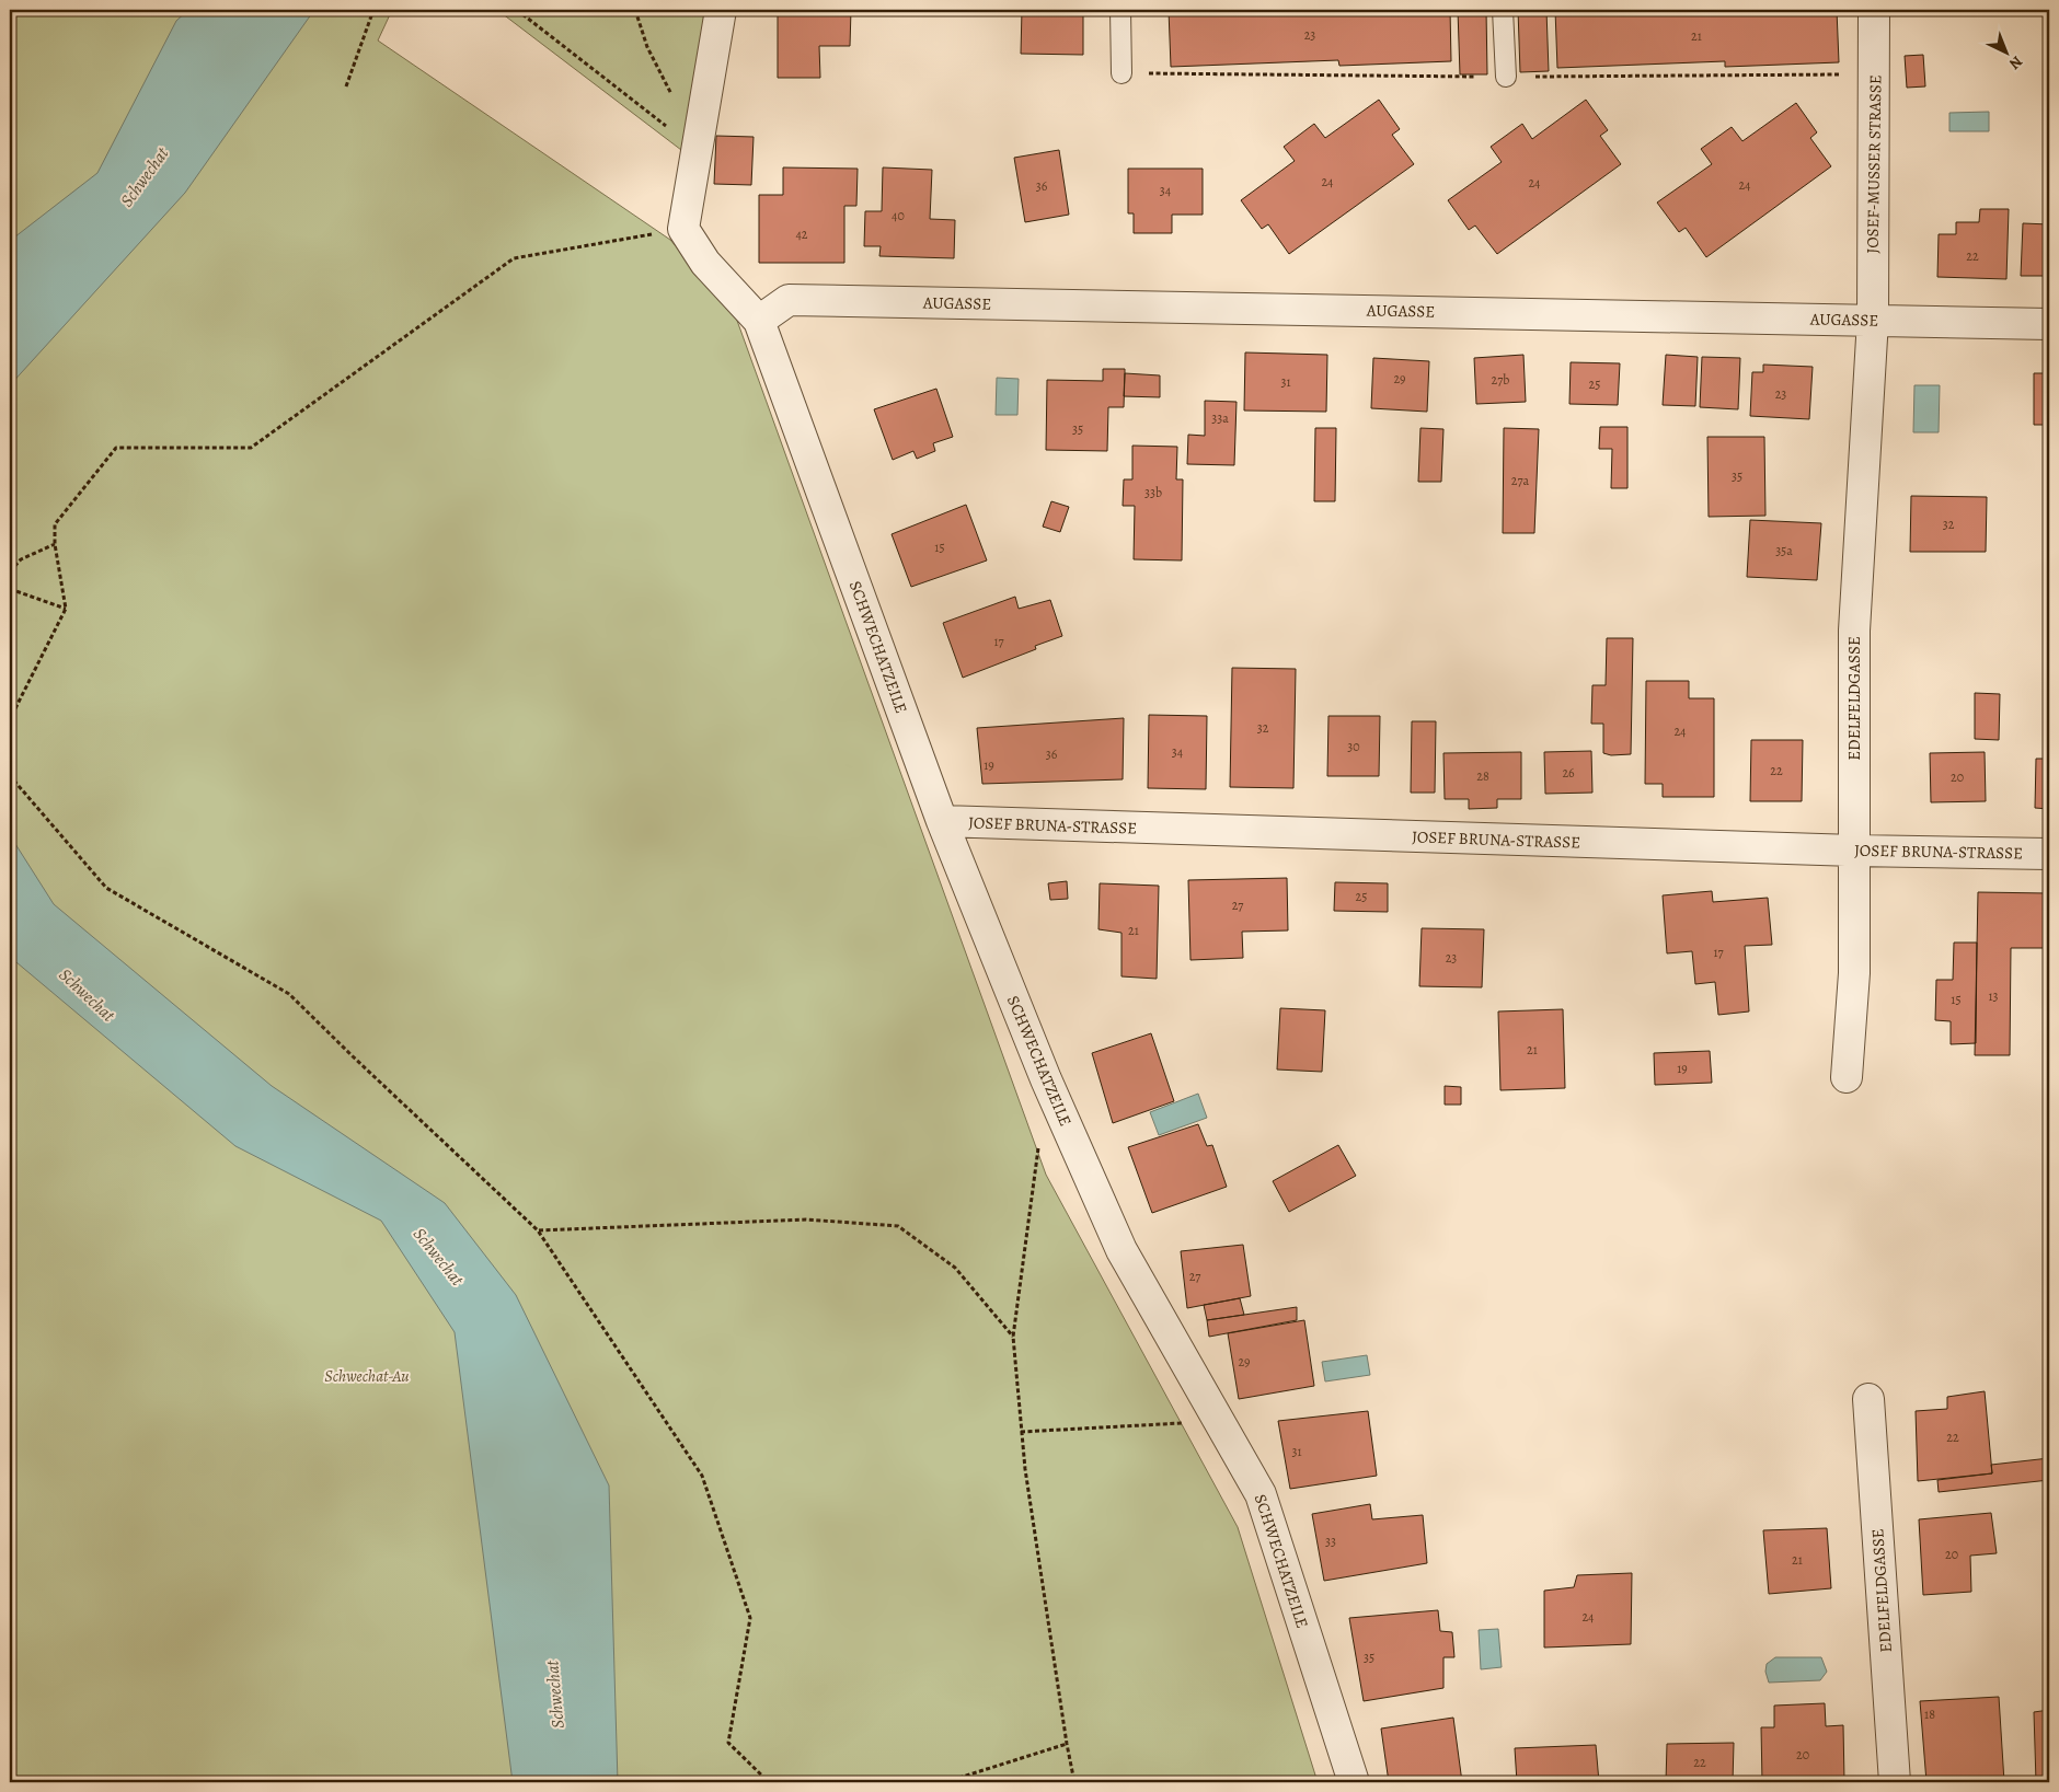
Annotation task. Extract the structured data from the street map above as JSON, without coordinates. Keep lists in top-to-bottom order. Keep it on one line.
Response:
{"streets":{"street":["JOSEF-MUSSER STRASSE","AUGASSE","SCHWECHATZEILE","EDELFELDGASSE","JOSEF BRUNA-STRASSE"]},"crossings":[["JOSEF-MUSSER STRASSE","AUGASSE"],["JOSEF-MUSSER STRASSE","EDELFELDGASSE"],["AUGASSE","SCHWECHATZEILE"],["AUGASSE","EDELFELDGASSE"],["SCHWECHATZEILE","JOSEF BRUNA-STRASSE"],["EDELFELDGASSE","JOSEF BRUNA-STRASSE"]],"water":["Schwechat"],"parks":["Schwechat-Au"],"house_numbers":["23","21","24","24","24","36","34","40","42","22","29","27b","31","25","23","33a","35","35","27a","33b","32","15","35a","17","32","24","30","34","36","19","22","26","28","20","25","27","21","17","23","13","15","21","19","27","29","22","31","33","20","21","24","35","18","20","22"],"north":"bottom right"}
